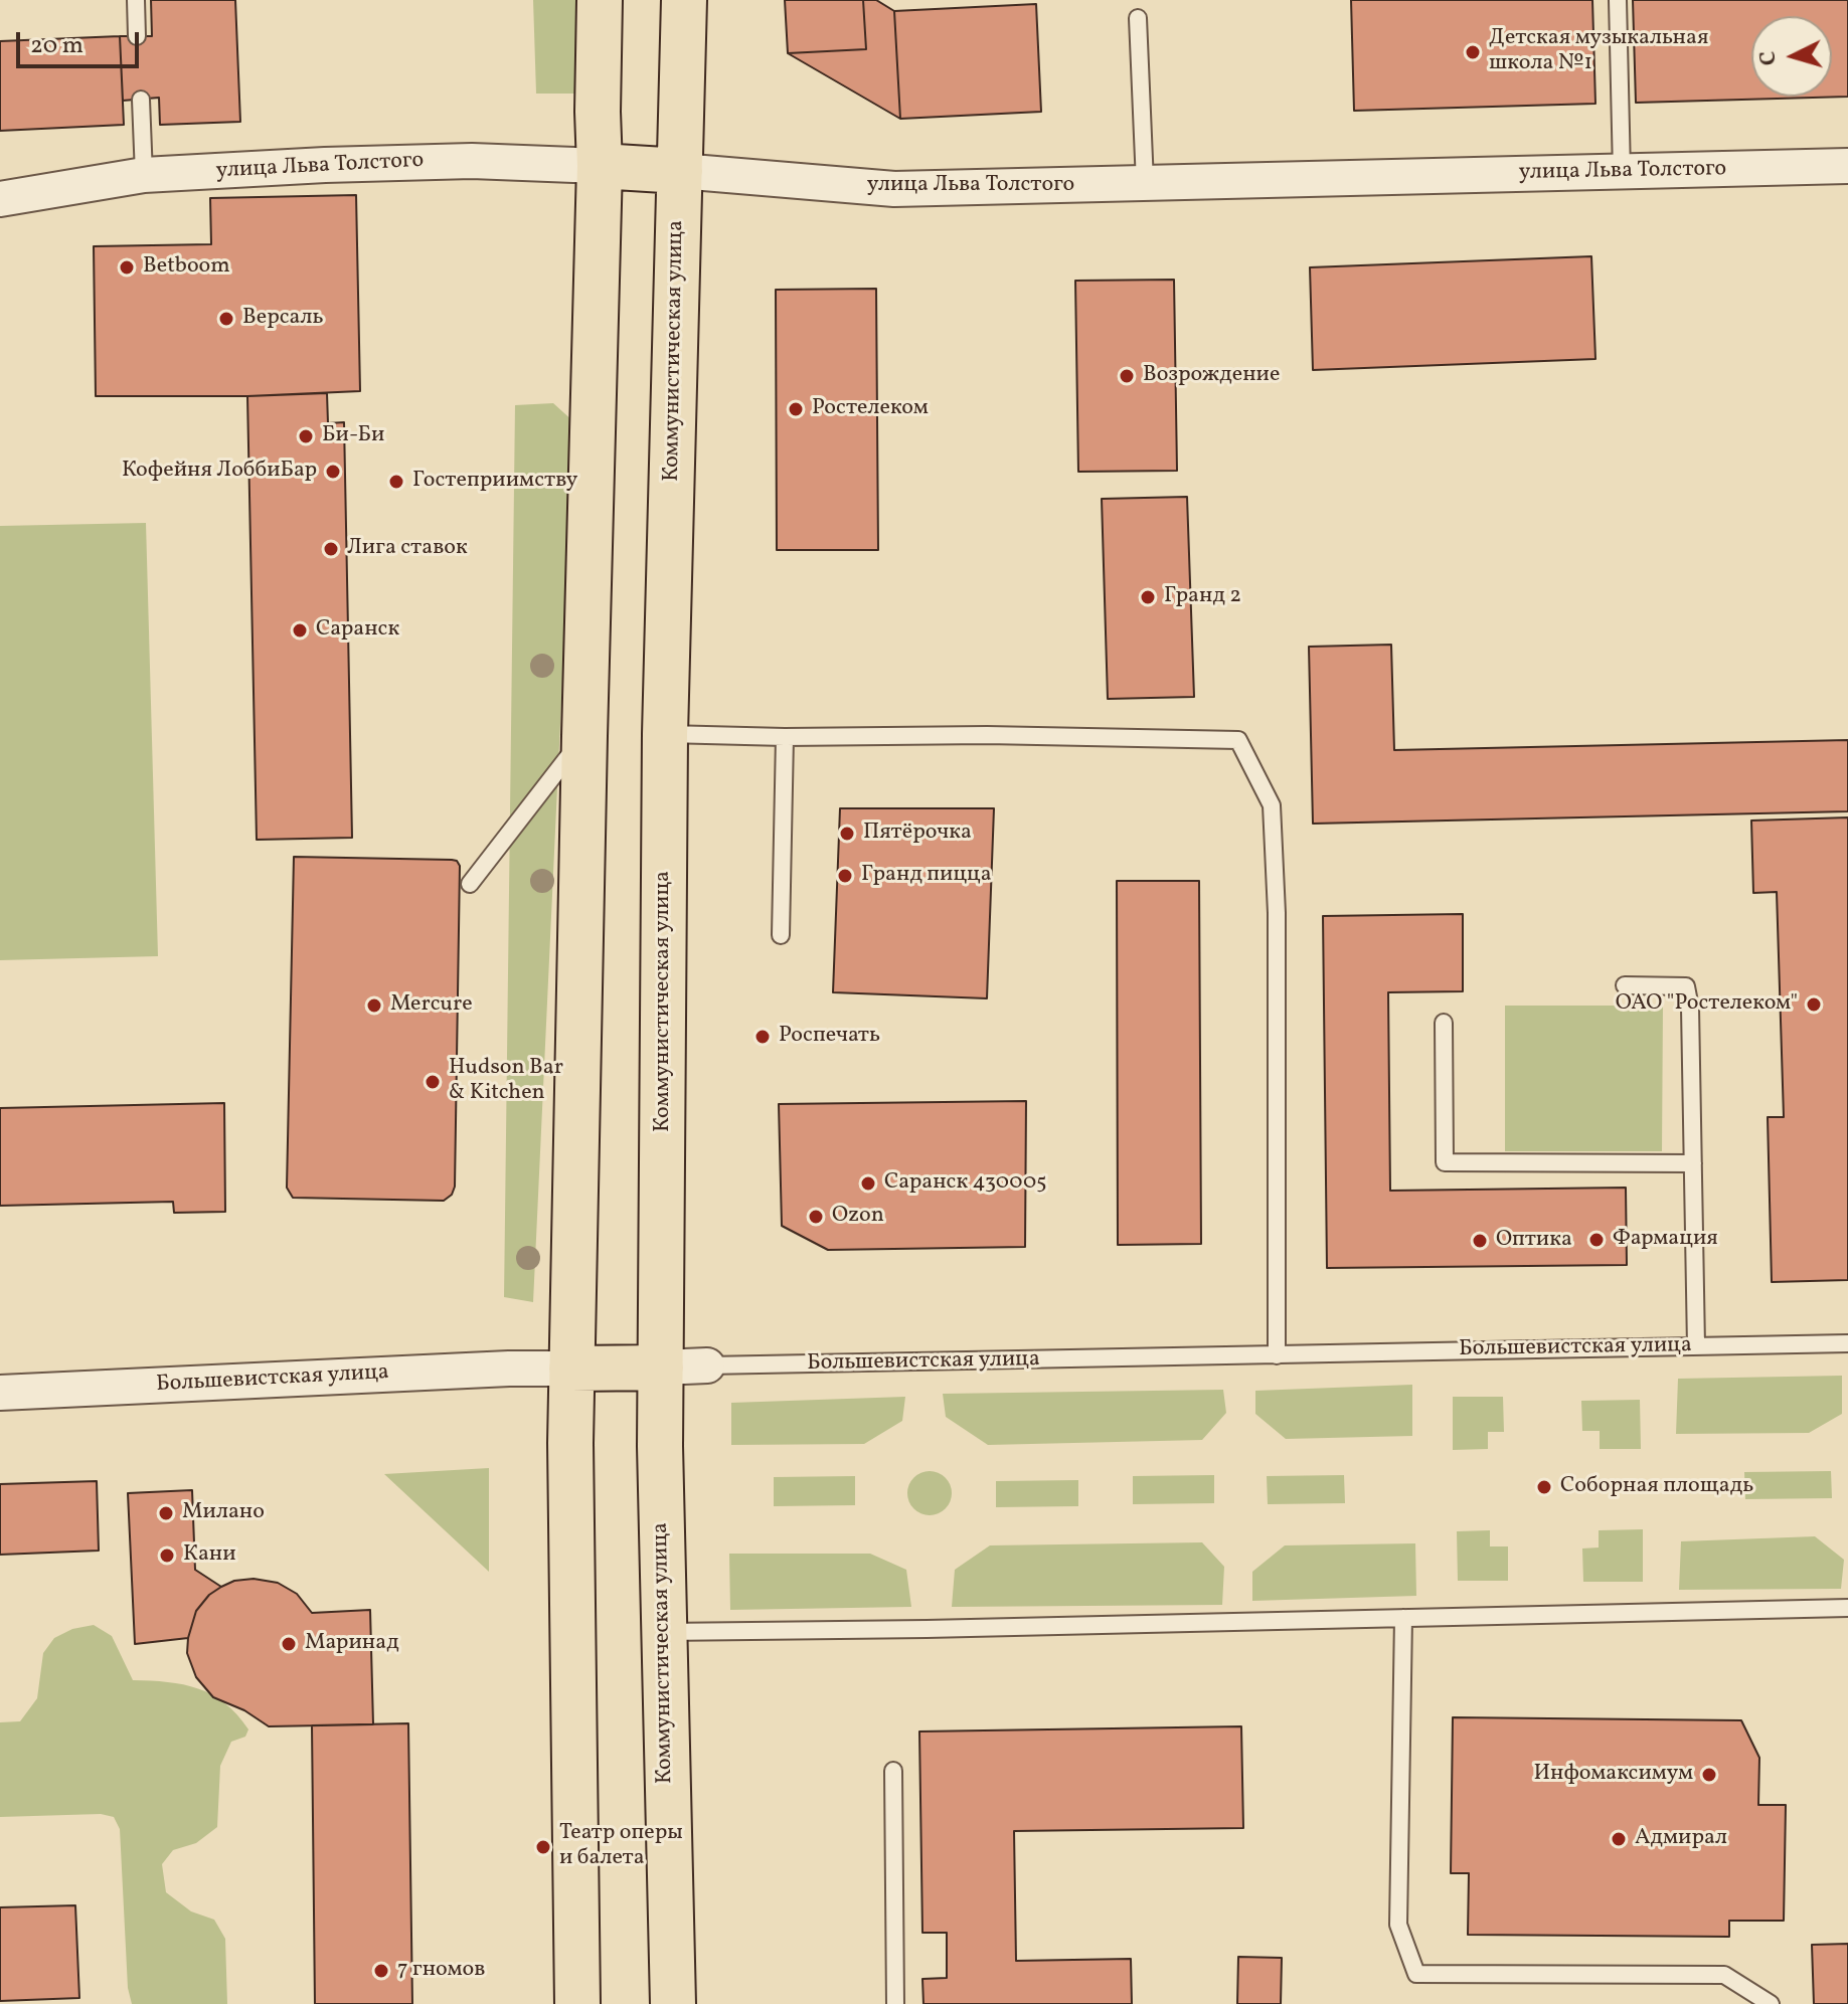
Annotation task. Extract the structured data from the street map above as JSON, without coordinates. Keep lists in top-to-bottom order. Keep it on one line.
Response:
{"streets":{"main road":["улица Льва Толстого","Коммунистическая улица","Большевистская улица"]},"crossings":[["улица Льва Толстого","Коммунистическая улица"],["Коммунистическая улица","Большевистская улица"]],"places":["Детская музыкальная школа №1","Betboom","Версаль","Возрождение","Ростелеком","Би-Би","Кофейня ЛоббиБар","Гостеприимству","Лига ставок","Гранд 2","Саранск","Пятёрочка","Гранд пицца","ОАО \"Ростелеком\"","Mercure","Роспечать","Hudson Bar & Kitchen","Саранск 430005","Ozon","Фармация","Оптика","Соборная площадь","Милано","Кани","Маринад","Инфомаксимум","Адмирал","Театр оперы и балета","7 гномов"],"scale_bar":"20 m","north":"left"}
